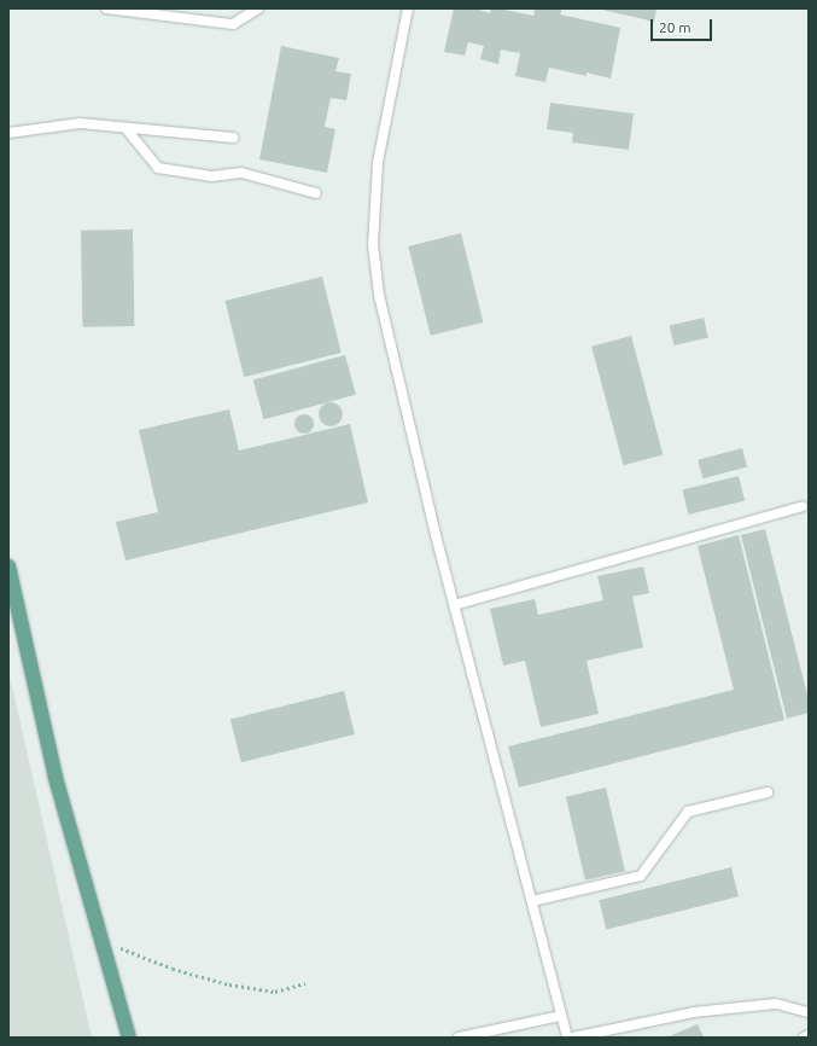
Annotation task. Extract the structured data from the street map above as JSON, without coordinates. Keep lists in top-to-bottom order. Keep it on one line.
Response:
{"scale_bar":"20 m"}
